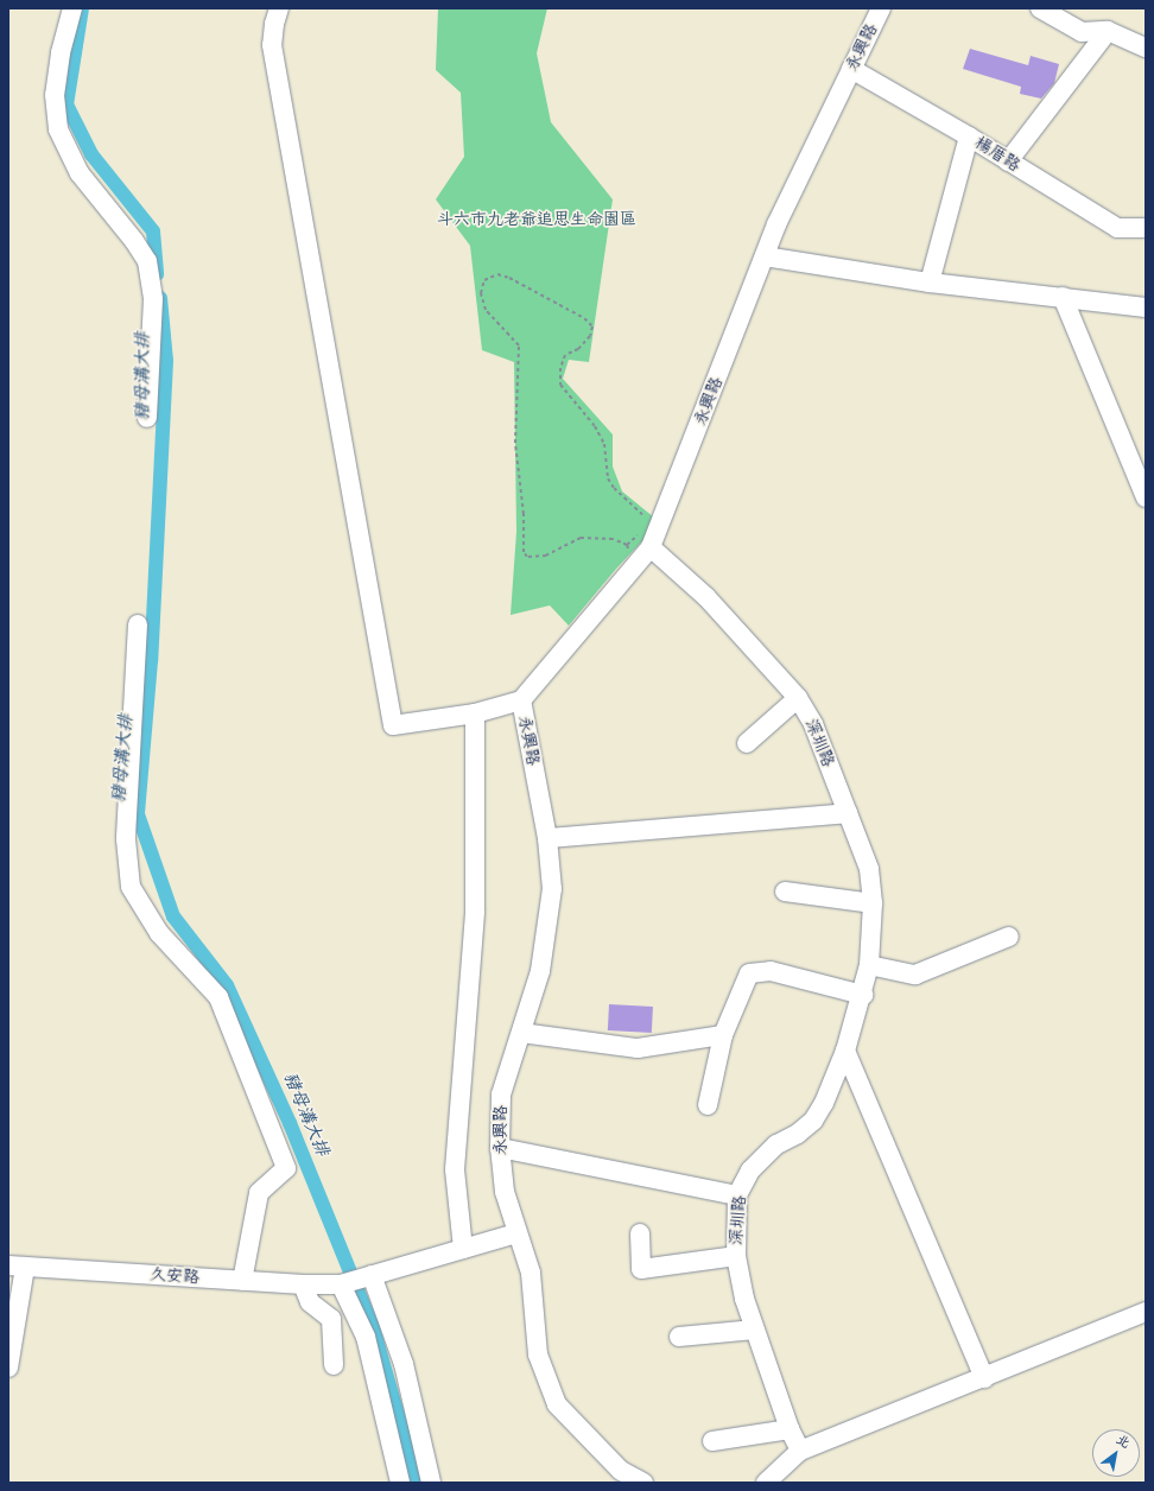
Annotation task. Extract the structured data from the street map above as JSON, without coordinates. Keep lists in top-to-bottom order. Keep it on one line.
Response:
{"streets":{"street":["永興路","楊厝路","深圳路","久安路"]},"crossings":[["永興路","楊厝路"],["永興路","深圳路"],["永興路","久安路"]],"water":["豬母溝大排"],"parks":["斗六市九老爺追思生命園區"],"north":"top right"}
